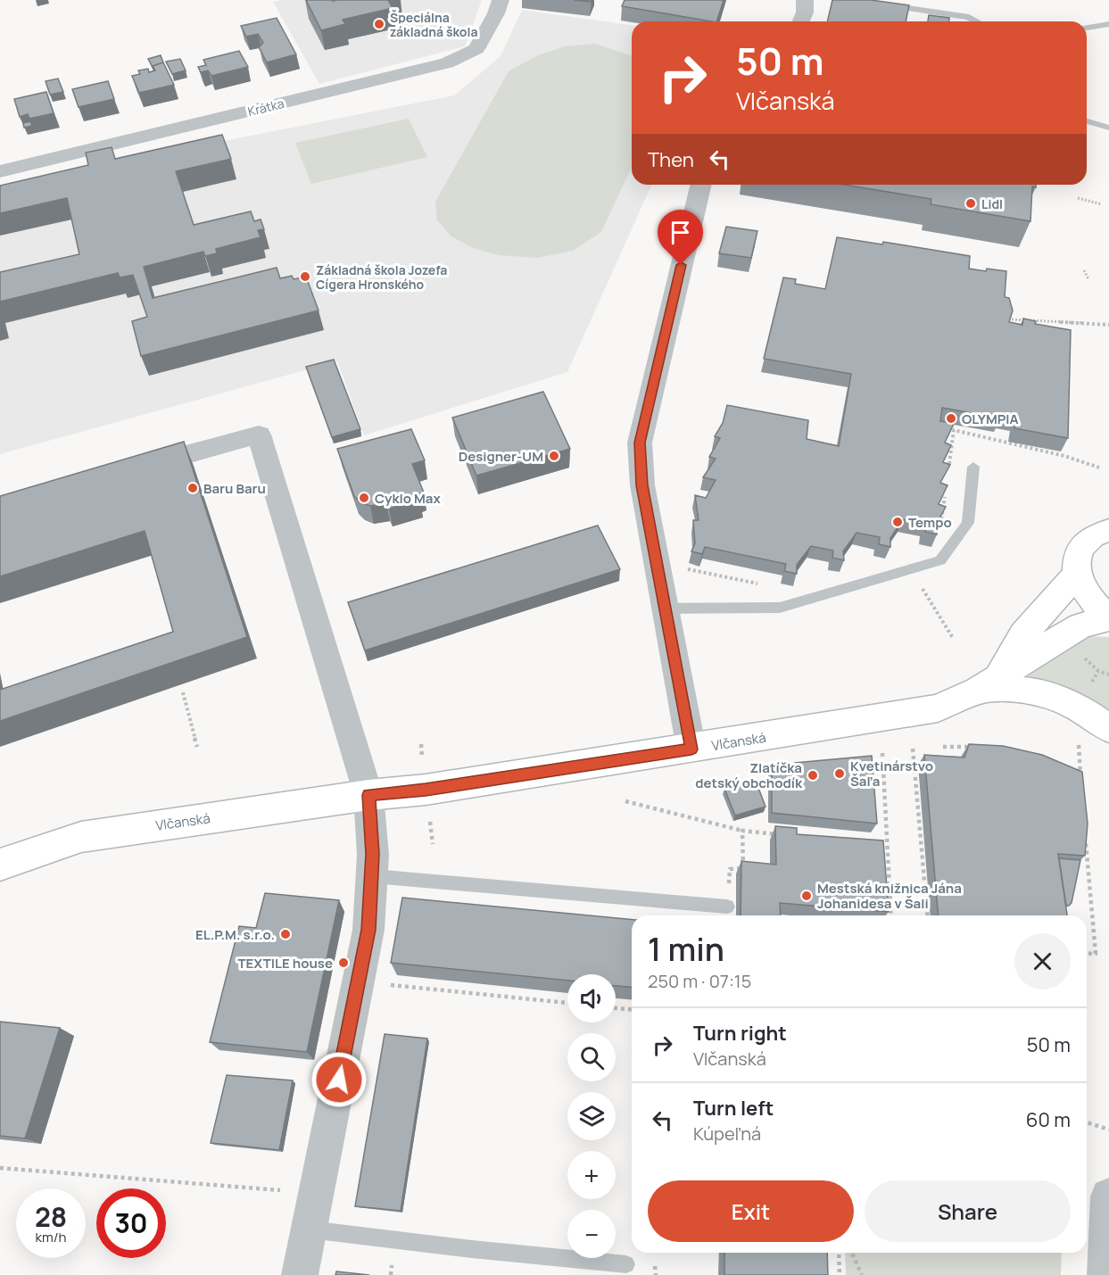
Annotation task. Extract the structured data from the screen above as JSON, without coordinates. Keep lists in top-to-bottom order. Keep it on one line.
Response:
{"streets":{"street":["Krátka","Vlčanská"]},"places":["Špeciálna základná škola","Lidl","Základná škola Jozefa Cígera Hronského","OLYMPIA","Designer-UM","Baru Baru","Cyklo Max","Tempo","Kvetinárstvo Šaľa","Zlatíčka detský obchodík","Mestská knižnica Jána Johanidesa v Šali","EL.P.M. s.r.o.","TEXTILE house"],"page":{"turn":["50 m","Vlčanská"],"then":"Then","heading":["1 min","250 m · 07:15"],"map_buttons":["+","−"],"list":[{"name":"Turn right","note":"Vlčanská","value":"50 m"},{"name":"Turn left","note":"Kúpeľná","value":"60 m"}],"buttons":["Exit","Share"],"speed":"28 km/h","limit":"30"}}
